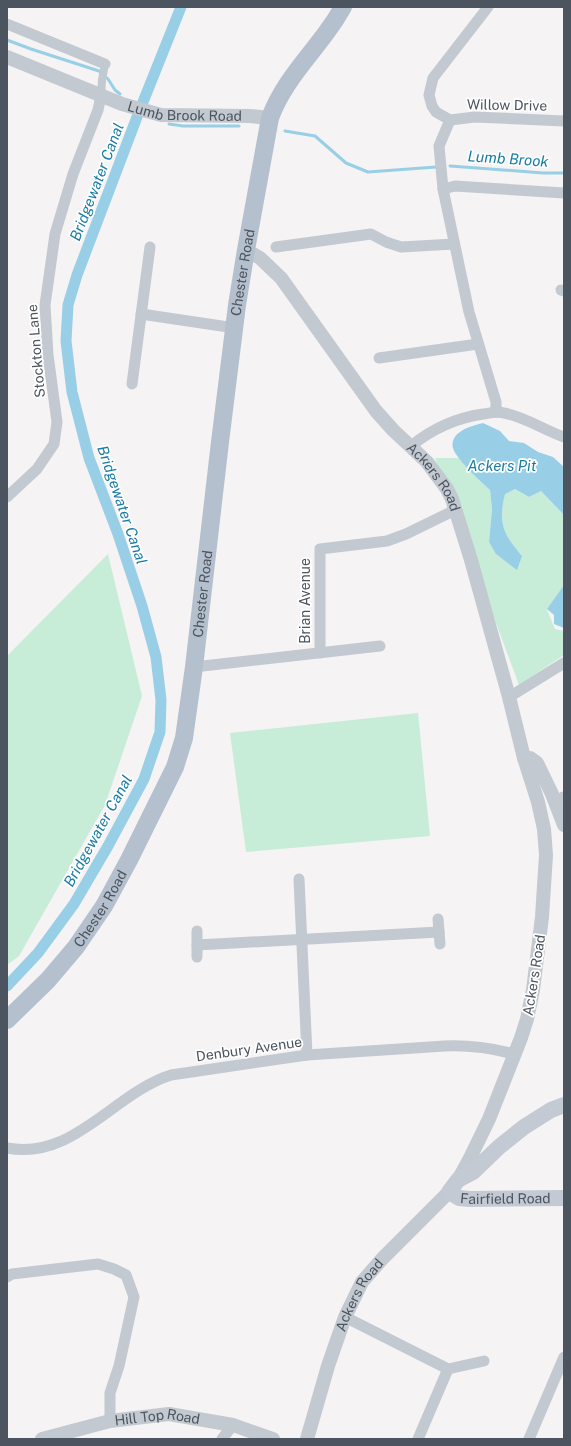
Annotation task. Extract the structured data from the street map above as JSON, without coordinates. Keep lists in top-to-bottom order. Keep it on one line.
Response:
{"streets":{"main road":["Chester Road","Ackers Road","Fairfield Road"],"street":["Willow Drive","Lumb Brook Road","Stockton Lane","Brian Avenue","Denbury Avenue","Hill Top Road"]},"crossings":[["Lumb Brook Road","Chester Road"],["Lumb Brook Road","Stockton Lane"],["Chester Road","Ackers Road"],["Chester Road","Brian Avenue"],["Ackers Road","Brian Avenue"],["Ackers Road","Denbury Avenue"],["Ackers Road","Fairfield Road"]],"water":["Lumb Brook","Bridgewater Canal","Ackers Pit"]}
